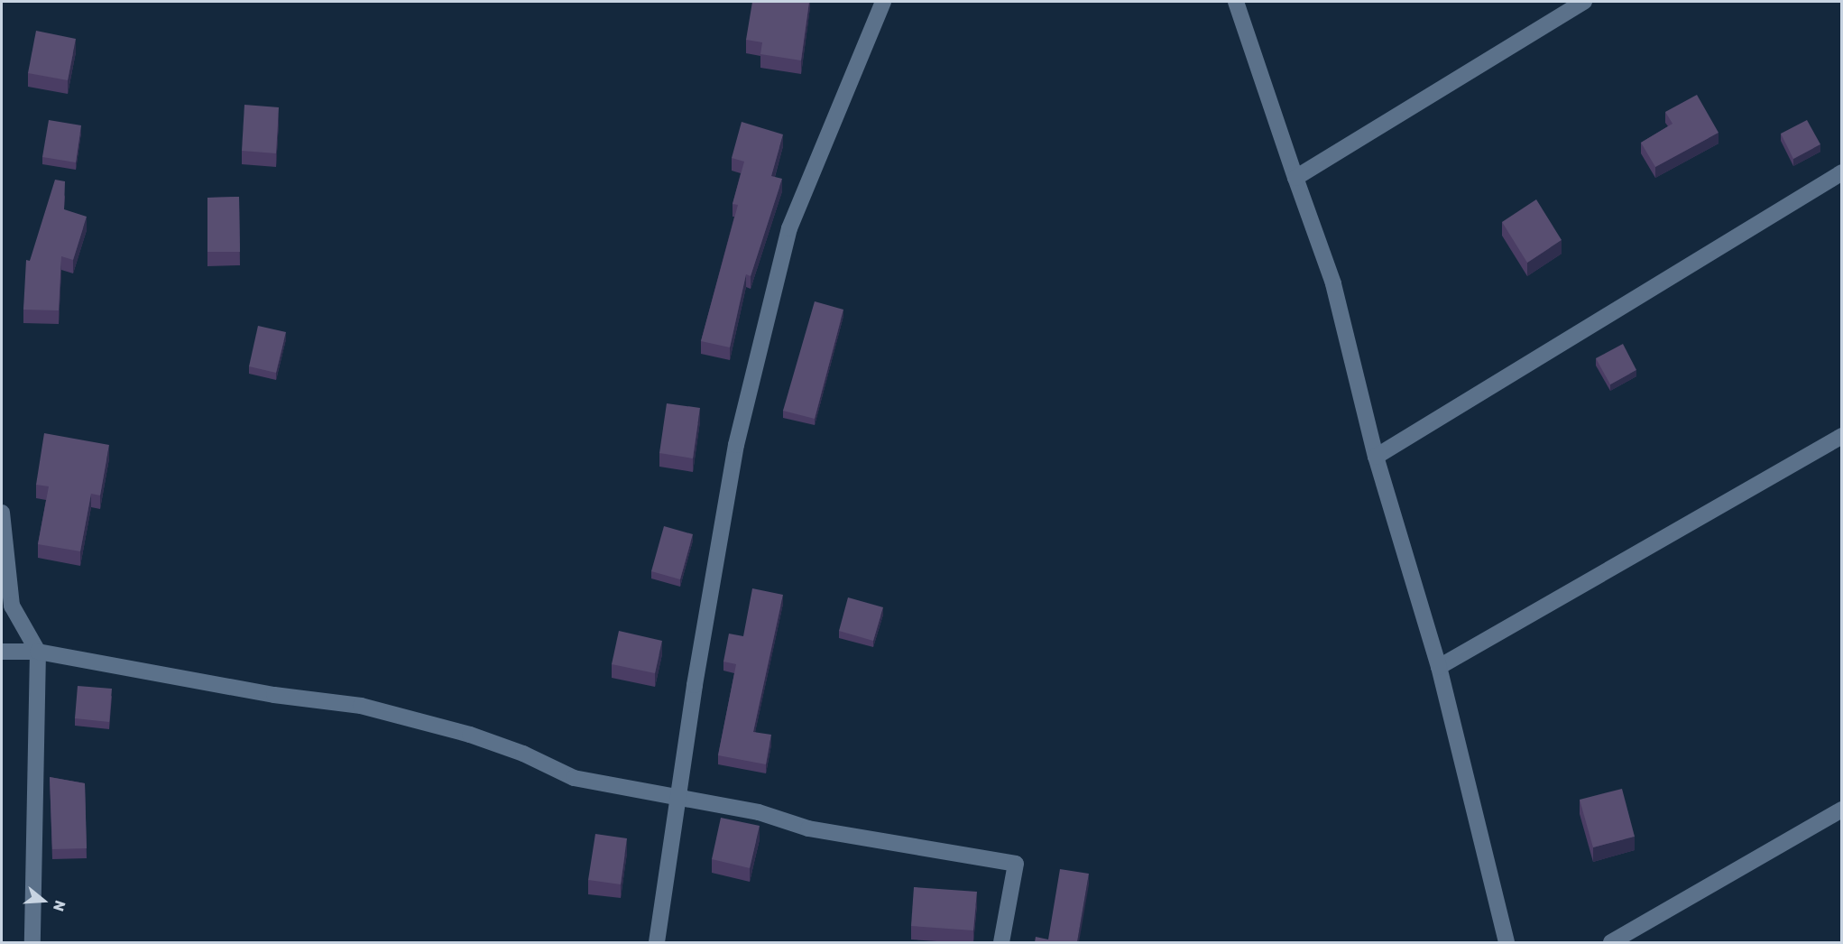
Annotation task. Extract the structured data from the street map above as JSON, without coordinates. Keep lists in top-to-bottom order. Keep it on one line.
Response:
{"north":"right"}
